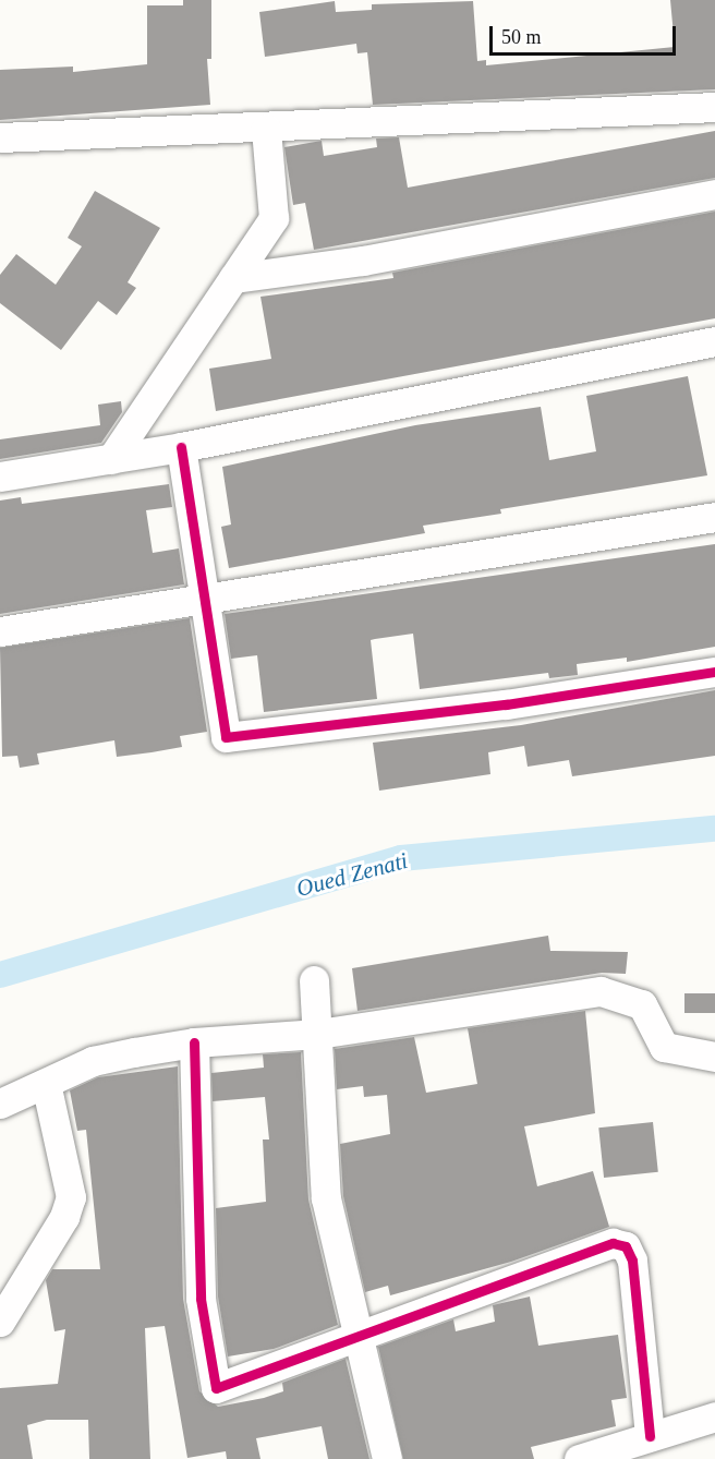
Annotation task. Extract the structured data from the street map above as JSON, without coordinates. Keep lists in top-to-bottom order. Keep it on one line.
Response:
{"water":["Oued Zenati"],"scale_bar":"50 m"}
